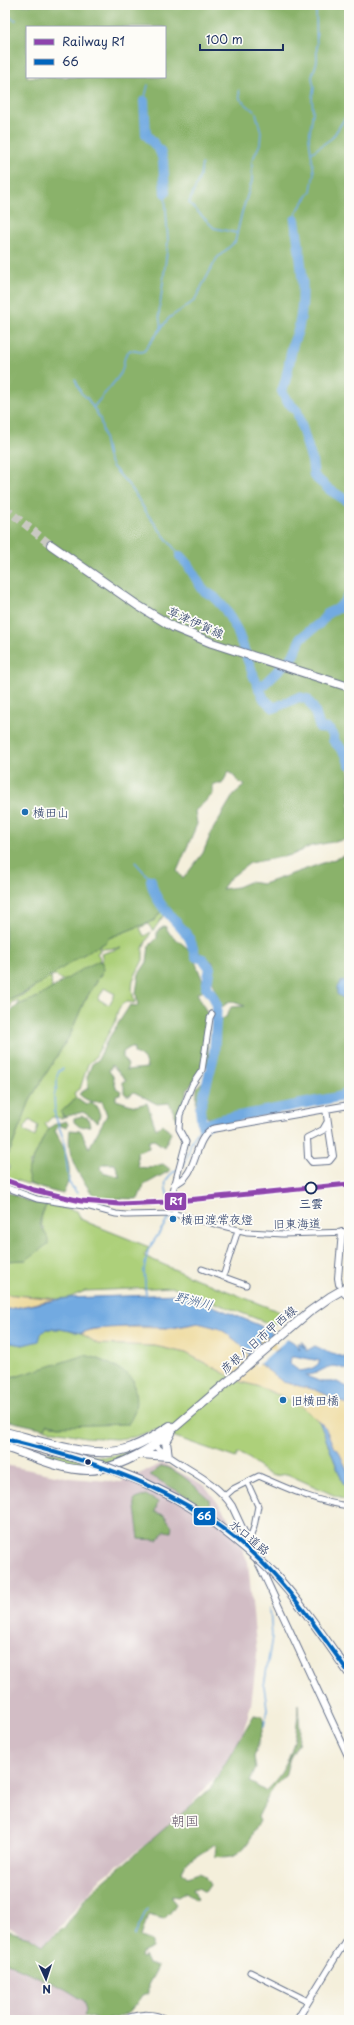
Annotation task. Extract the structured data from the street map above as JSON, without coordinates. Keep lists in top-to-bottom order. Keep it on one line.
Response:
{"streets":{"main road":["草津伊賀線","彦根八日市甲西線","水口道路"],"street":["旧東海道"]},"districts":["朝国"],"water":["野洲川"],"places":["横田山","三雲","横田渡常夜燈","旧横田橋"],"lines":["rail line R1","transit line 66"],"legend":["Railway R1","66"],"scale_bar":"100 m","north":"bottom"}
